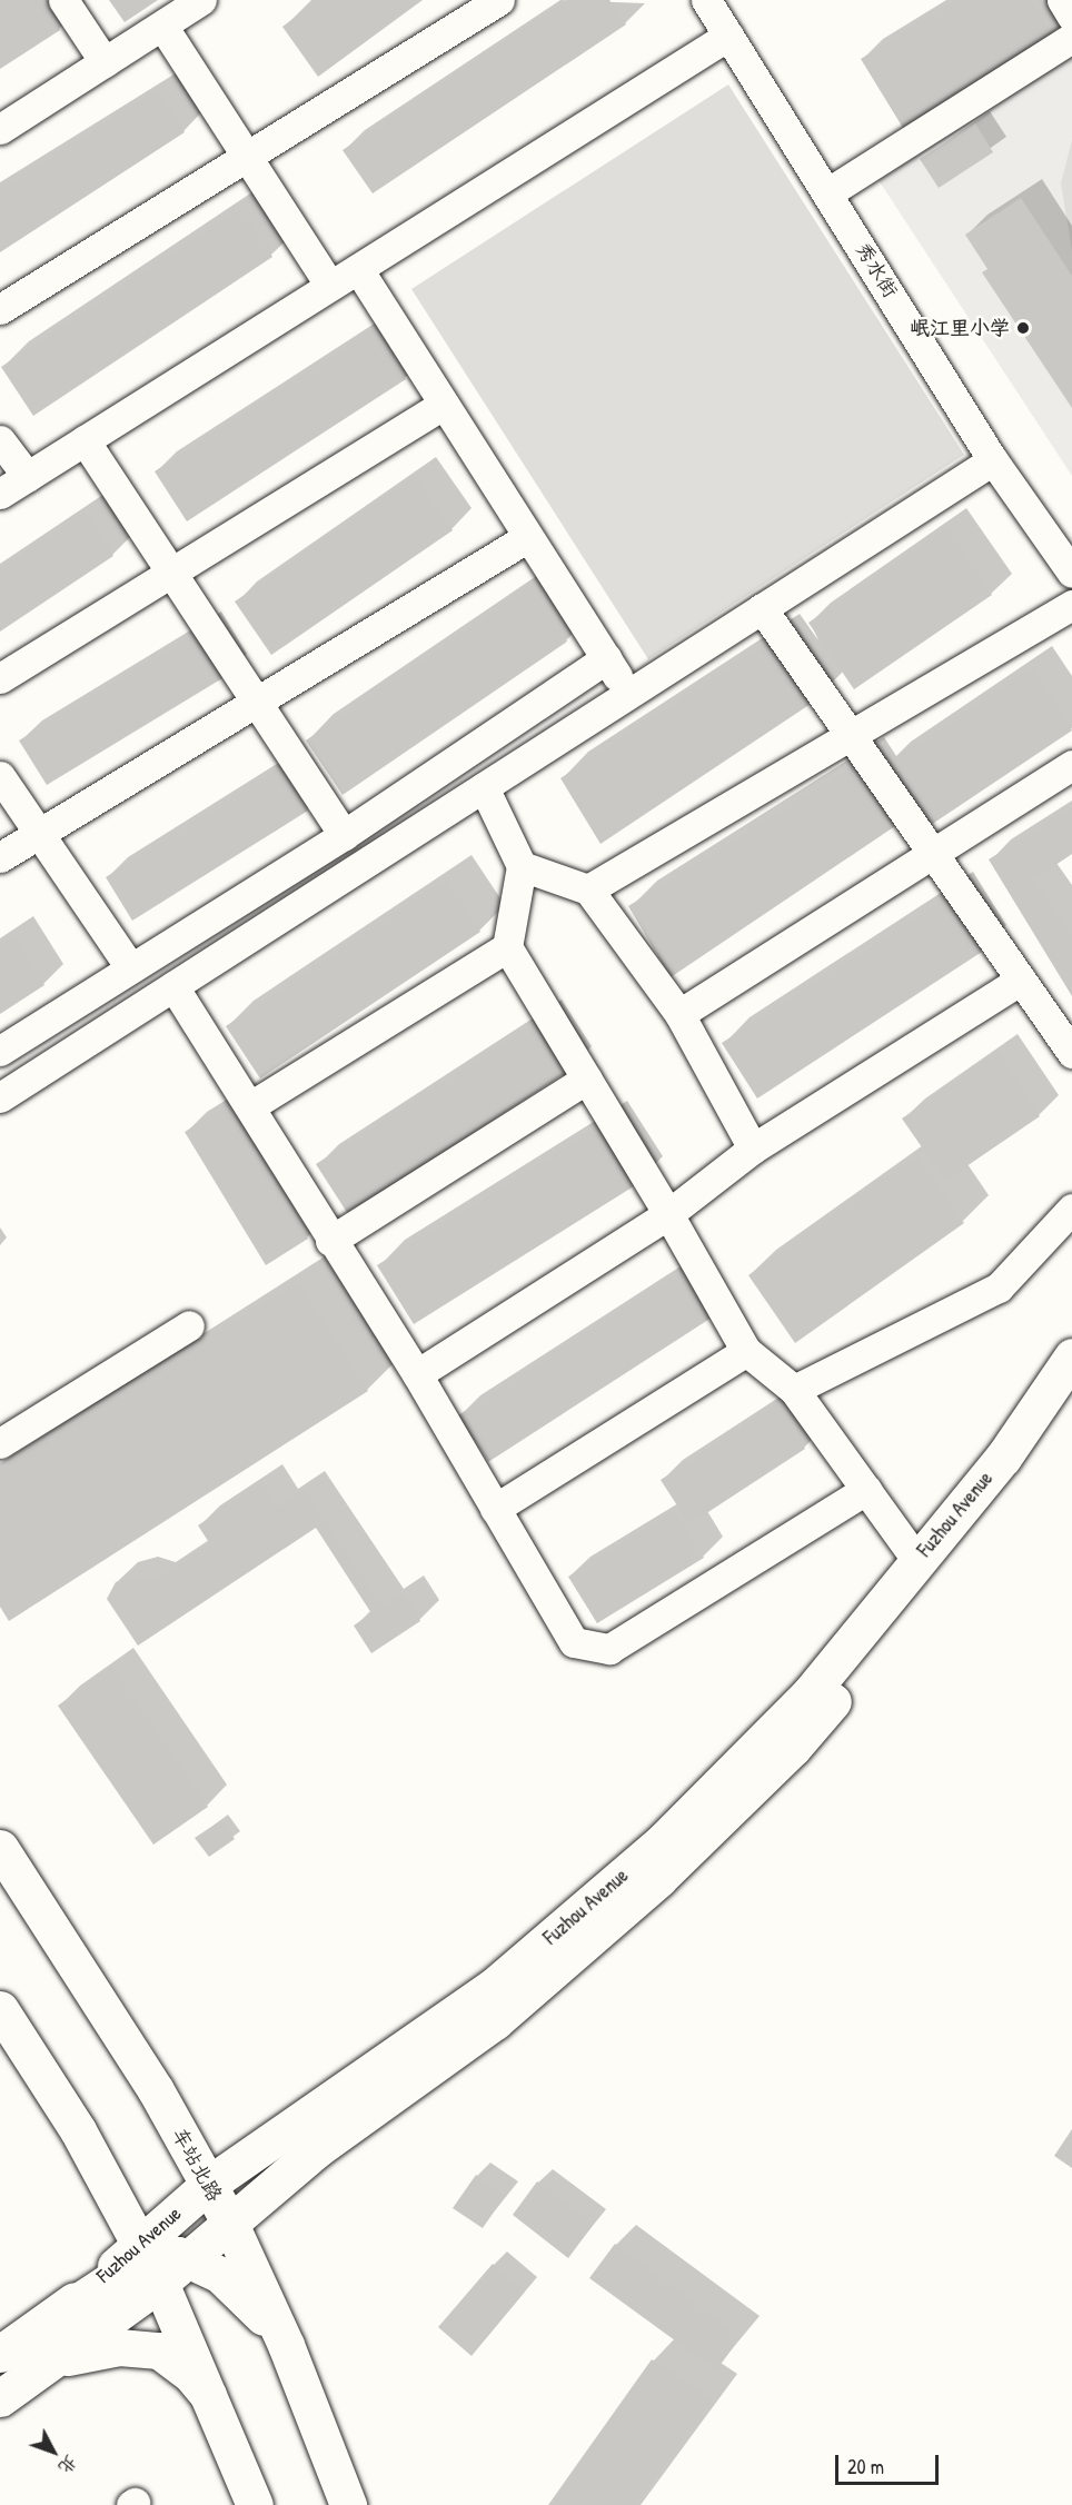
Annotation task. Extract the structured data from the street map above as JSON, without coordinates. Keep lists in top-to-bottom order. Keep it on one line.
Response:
{"streets":{"main road":["Fuzhou Avenue","车站北路"],"street":["秀水街"]},"crossings":[["Fuzhou Avenue","车站北路"]],"places":["岷江里小学"],"scale_bar":"20 m","north":"bottom right"}
